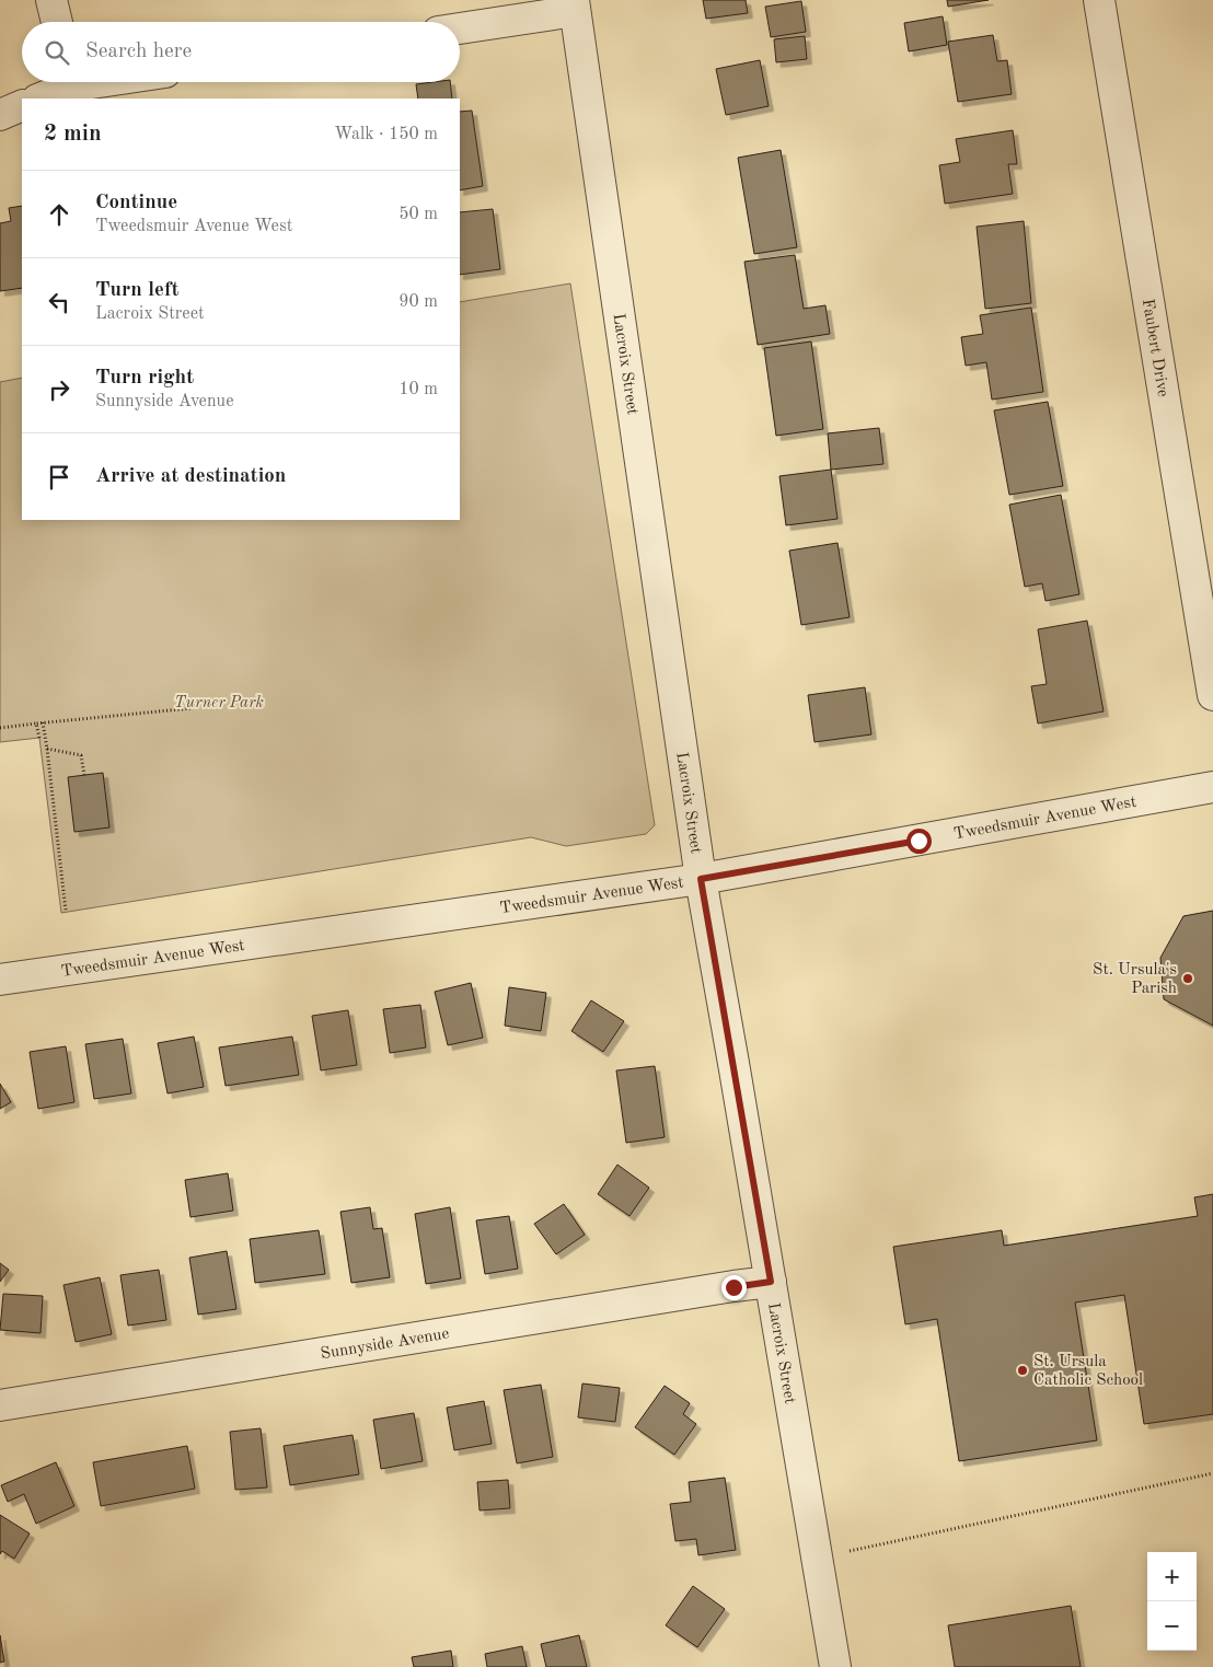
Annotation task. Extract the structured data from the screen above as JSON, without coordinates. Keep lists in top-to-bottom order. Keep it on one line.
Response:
{"streets":{"street":["Faubert Drive","Lacroix Street","Tweedsmuir Avenue West","Sunnyside Avenue"]},"crossings":[["Lacroix Street","Tweedsmuir Avenue West"],["Lacroix Street","Sunnyside Avenue"]],"parks":["Turner Park"],"places":["St. Ursula's Parish","St. Ursula Catholic School"],"page":{"search":"Search here","heading":["2 min","Walk · 150 m"],"list":[["Continue","Tweedsmuir Avenue West","50 m"],["Turn left","Lacroix Street","90 m"],["Turn right","Sunnyside Avenue","10 m"],"Arrive at destination"],"map_buttons":["+","−"]}}
